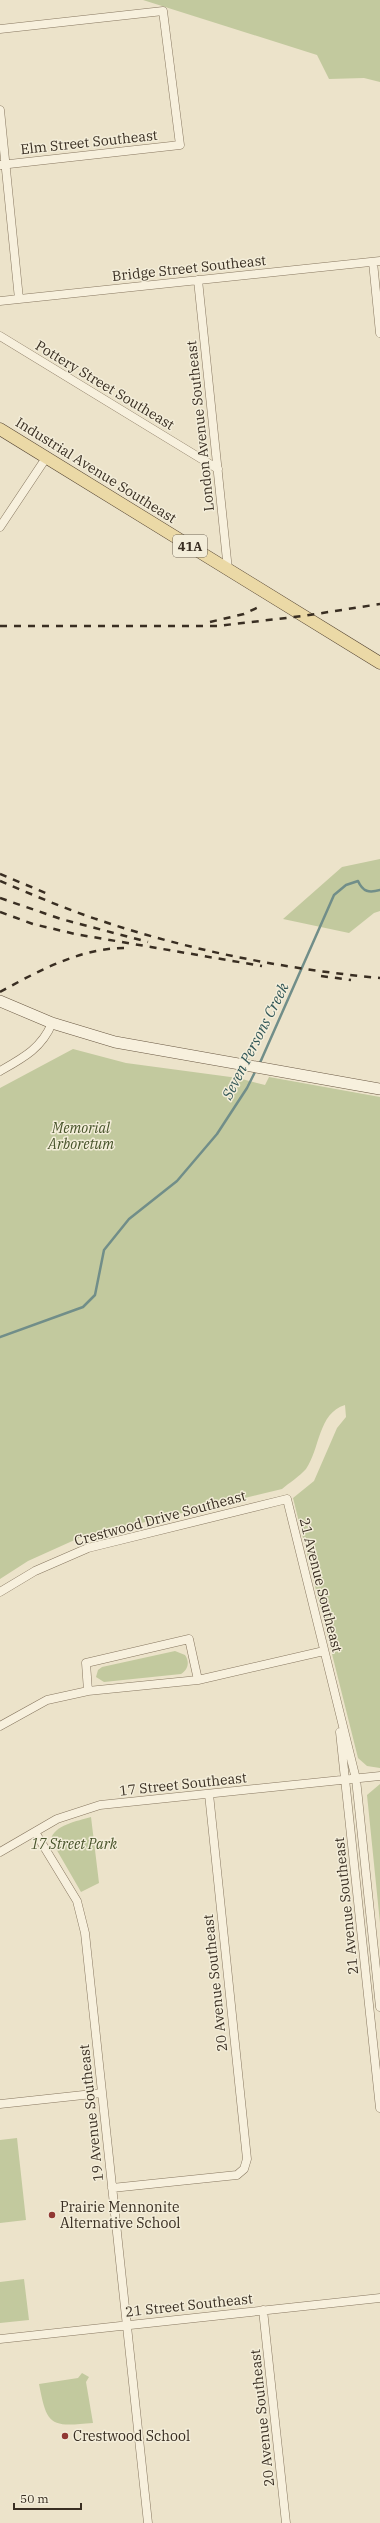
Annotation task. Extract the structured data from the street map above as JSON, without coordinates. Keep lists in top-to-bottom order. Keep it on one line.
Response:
{"streets":{"main road":["Industrial Avenue Southeast","41A"],"street":["Elm Street Southeast","Bridge Street Southeast","Pottery Street Southeast","London Avenue Southeast","Crestwood Drive Southeast","21 Avenue Southeast","17 Street Southeast","20 Avenue Southeast","19 Avenue Southeast","21 Street Southeast"]},"crossings":[["Bridge Street Southeast","London Avenue Southeast"],["Pottery Street Southeast","London Avenue Southeast"],["London Avenue Southeast","Industrial Avenue Southeast"],["Crestwood Drive Southeast","21 Avenue Southeast"],["21 Avenue Southeast","17 Street Southeast"],["17 Street Southeast","20 Avenue Southeast"],["17 Street Southeast","19 Avenue Southeast"],["20 Avenue Southeast","19 Avenue Southeast"],["20 Avenue Southeast","21 Street Southeast"],["19 Avenue Southeast","21 Street Southeast"]],"water":["Seven Persons Creek"],"parks":["Memorial Arboretum","17 Street Park"],"places":["Prairie Mennonite Alternative School","Crestwood School"],"scale_bar":"50 m"}
